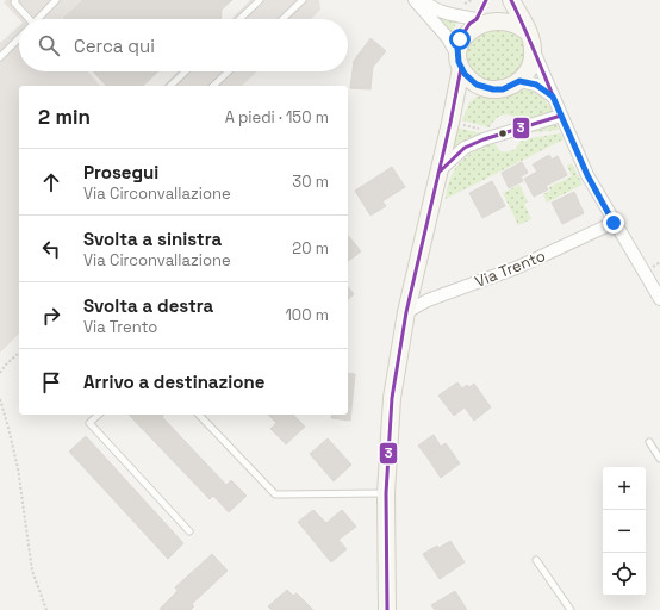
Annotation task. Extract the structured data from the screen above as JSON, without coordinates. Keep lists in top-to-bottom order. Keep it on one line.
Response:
{"streets":{"street":["Via Trento"]},"lines":["transit line 3"],"page":{"search":"Cerca qui","heading":["2 min","A piedi · 150 m"],"list":[["Prosegui","Via Circonvallazione","30 m"],["Svolta a sinistra","Via Circonvallazione","20 m"],["Svolta a destra","Via Trento","100 m"],"Arrivo a destinazione"],"map_buttons":["+","−"]}}
